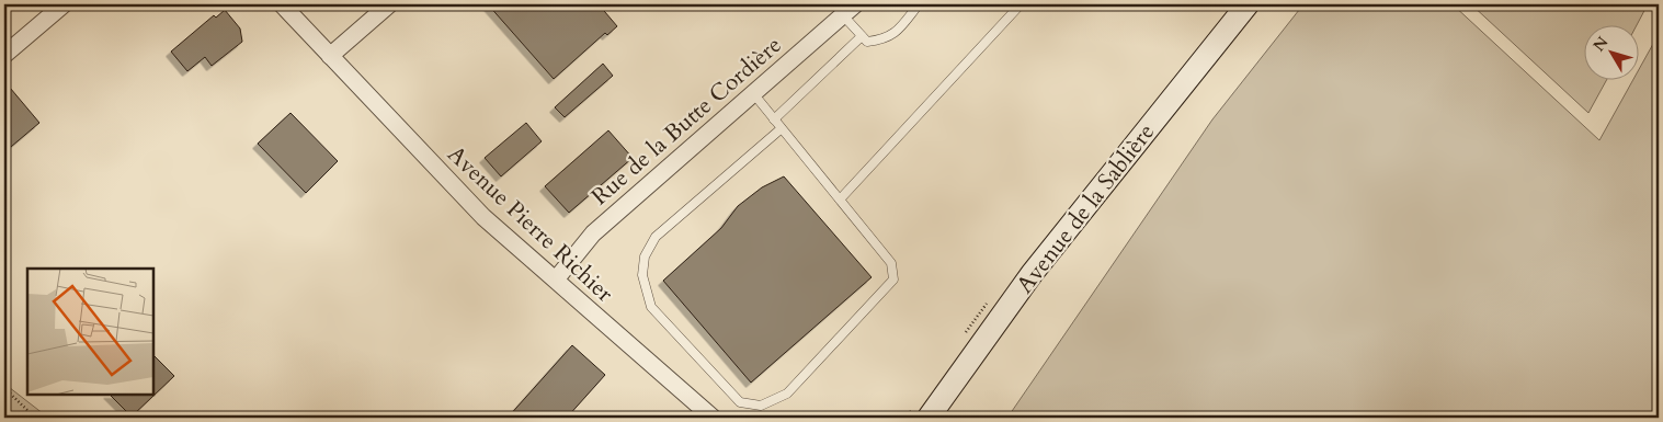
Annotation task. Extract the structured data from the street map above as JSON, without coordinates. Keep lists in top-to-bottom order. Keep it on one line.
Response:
{"streets":{"main road":["Avenue de la Sablière"],"street":["Rue de la Butte Cordière","Avenue Pierre Richier"]},"crossings":[["Rue de la Butte Cordière","Avenue Pierre Richier"]],"north":"top left"}
